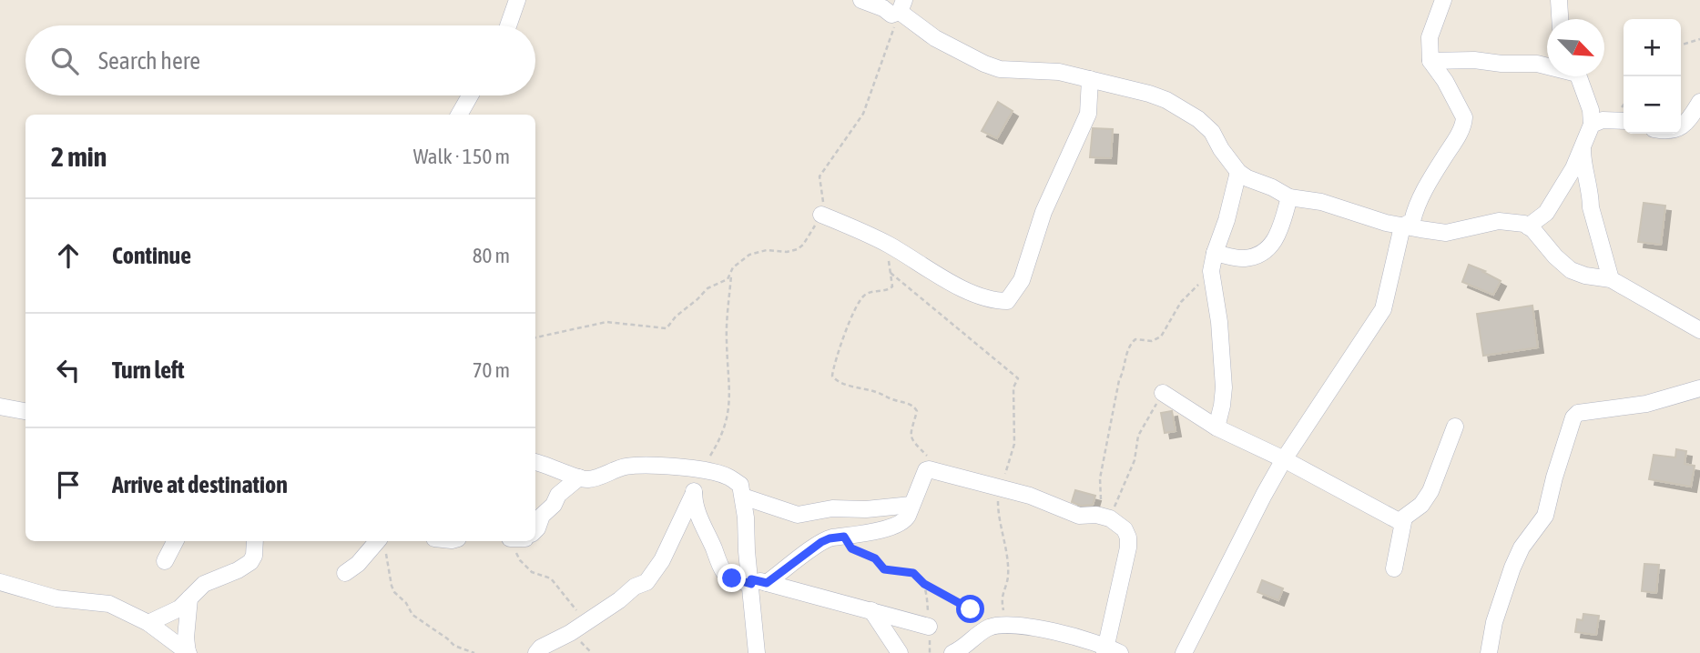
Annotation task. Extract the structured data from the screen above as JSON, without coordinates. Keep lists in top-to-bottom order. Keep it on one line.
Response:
{"north":"bottom right","page":{"map_buttons":["+","−"],"search":"Search here","heading":["2 min","Walk · 150 m"],"list":[["Continue","80 m"],["Turn left","70 m"],"Arrive at destination"]}}
